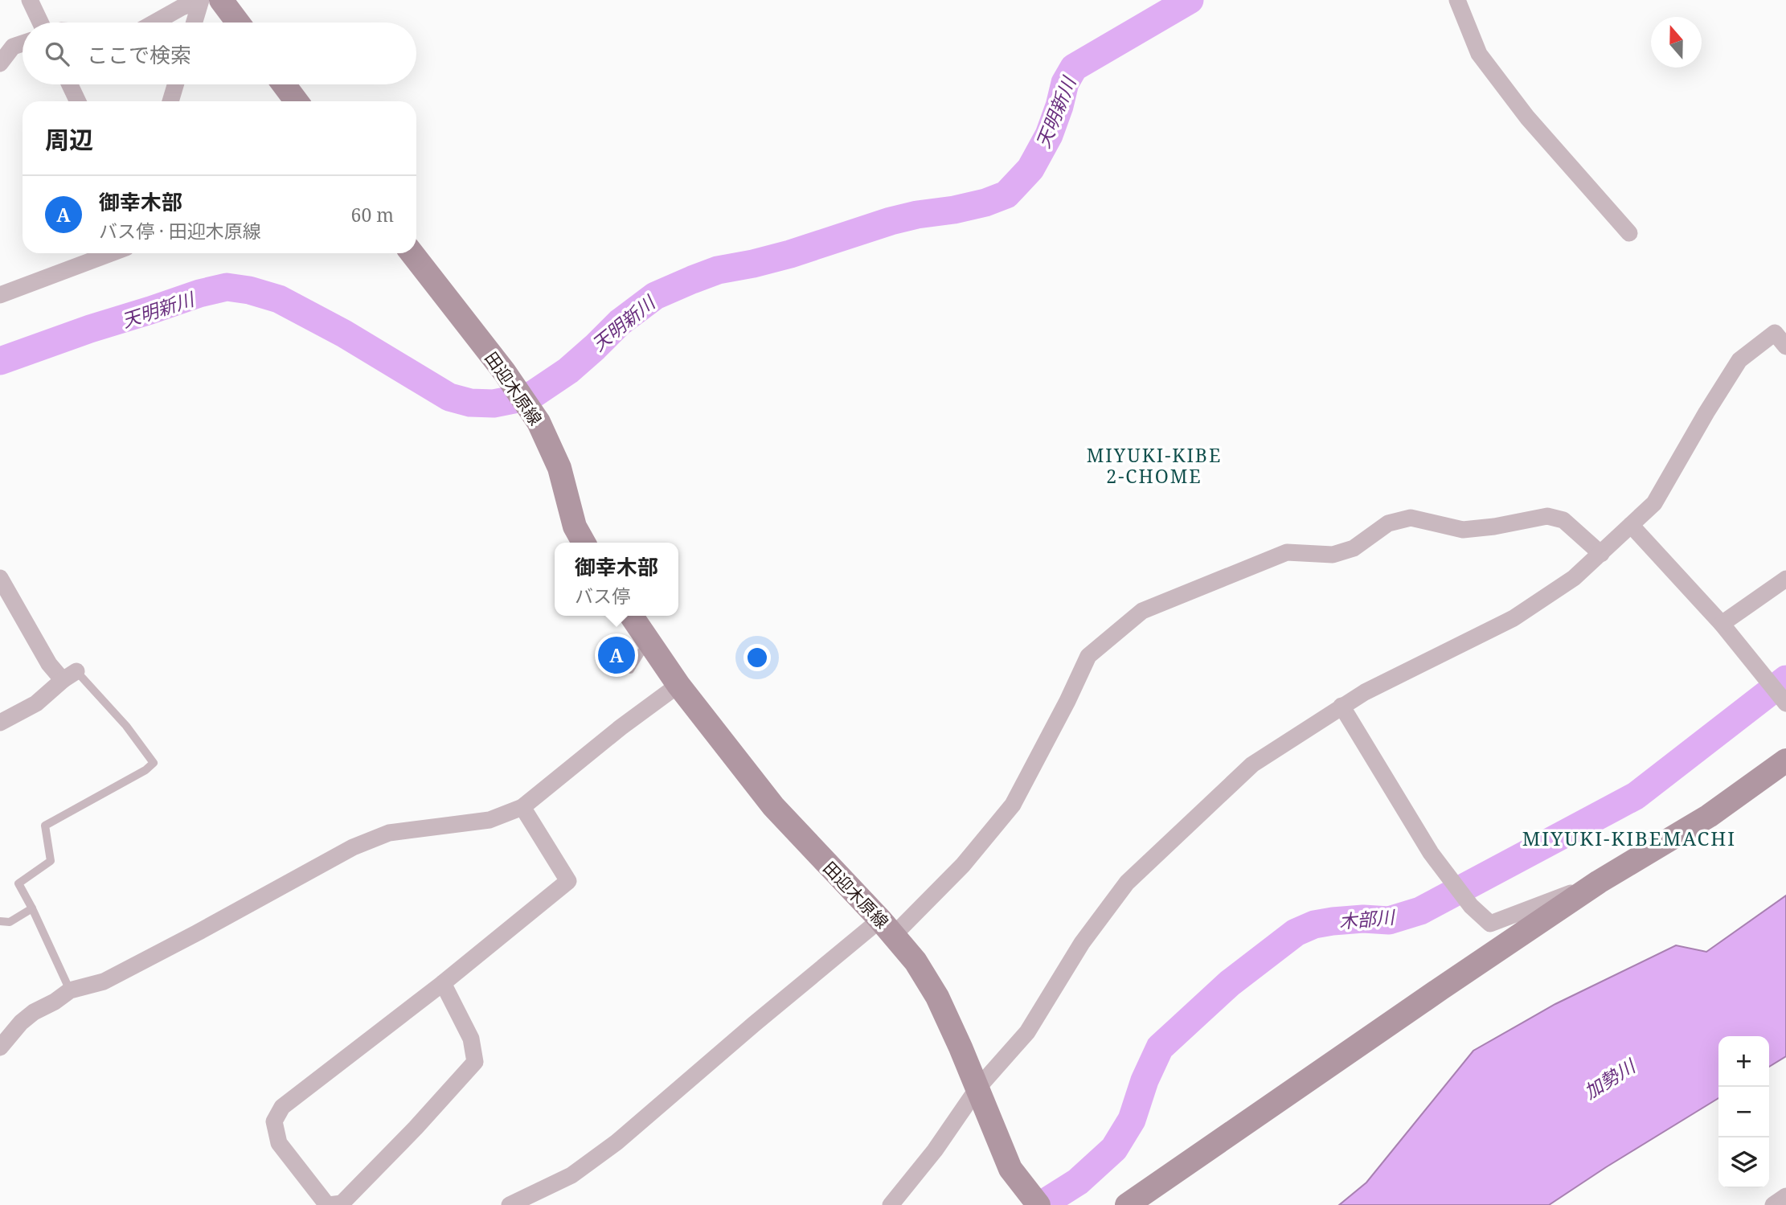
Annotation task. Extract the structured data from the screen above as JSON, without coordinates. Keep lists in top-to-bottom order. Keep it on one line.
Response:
{"streets":{"main road":["田迎木原線"]},"districts":["MIYUKI-KIBE 2-CHOME","MIYUKI-KIBEMACHI"],"water":["天明新川","木部川","加勢川"],"north":"top","page":{"search":"ここで検索","heading":"周辺","list":[{"mark":"A","name":"御幸木部","note":"バス停 · 田迎木原線","value":"60 m"}],"popup":["御幸木部","バス停"],"pins":"A","map_buttons":["+","−"]}}
